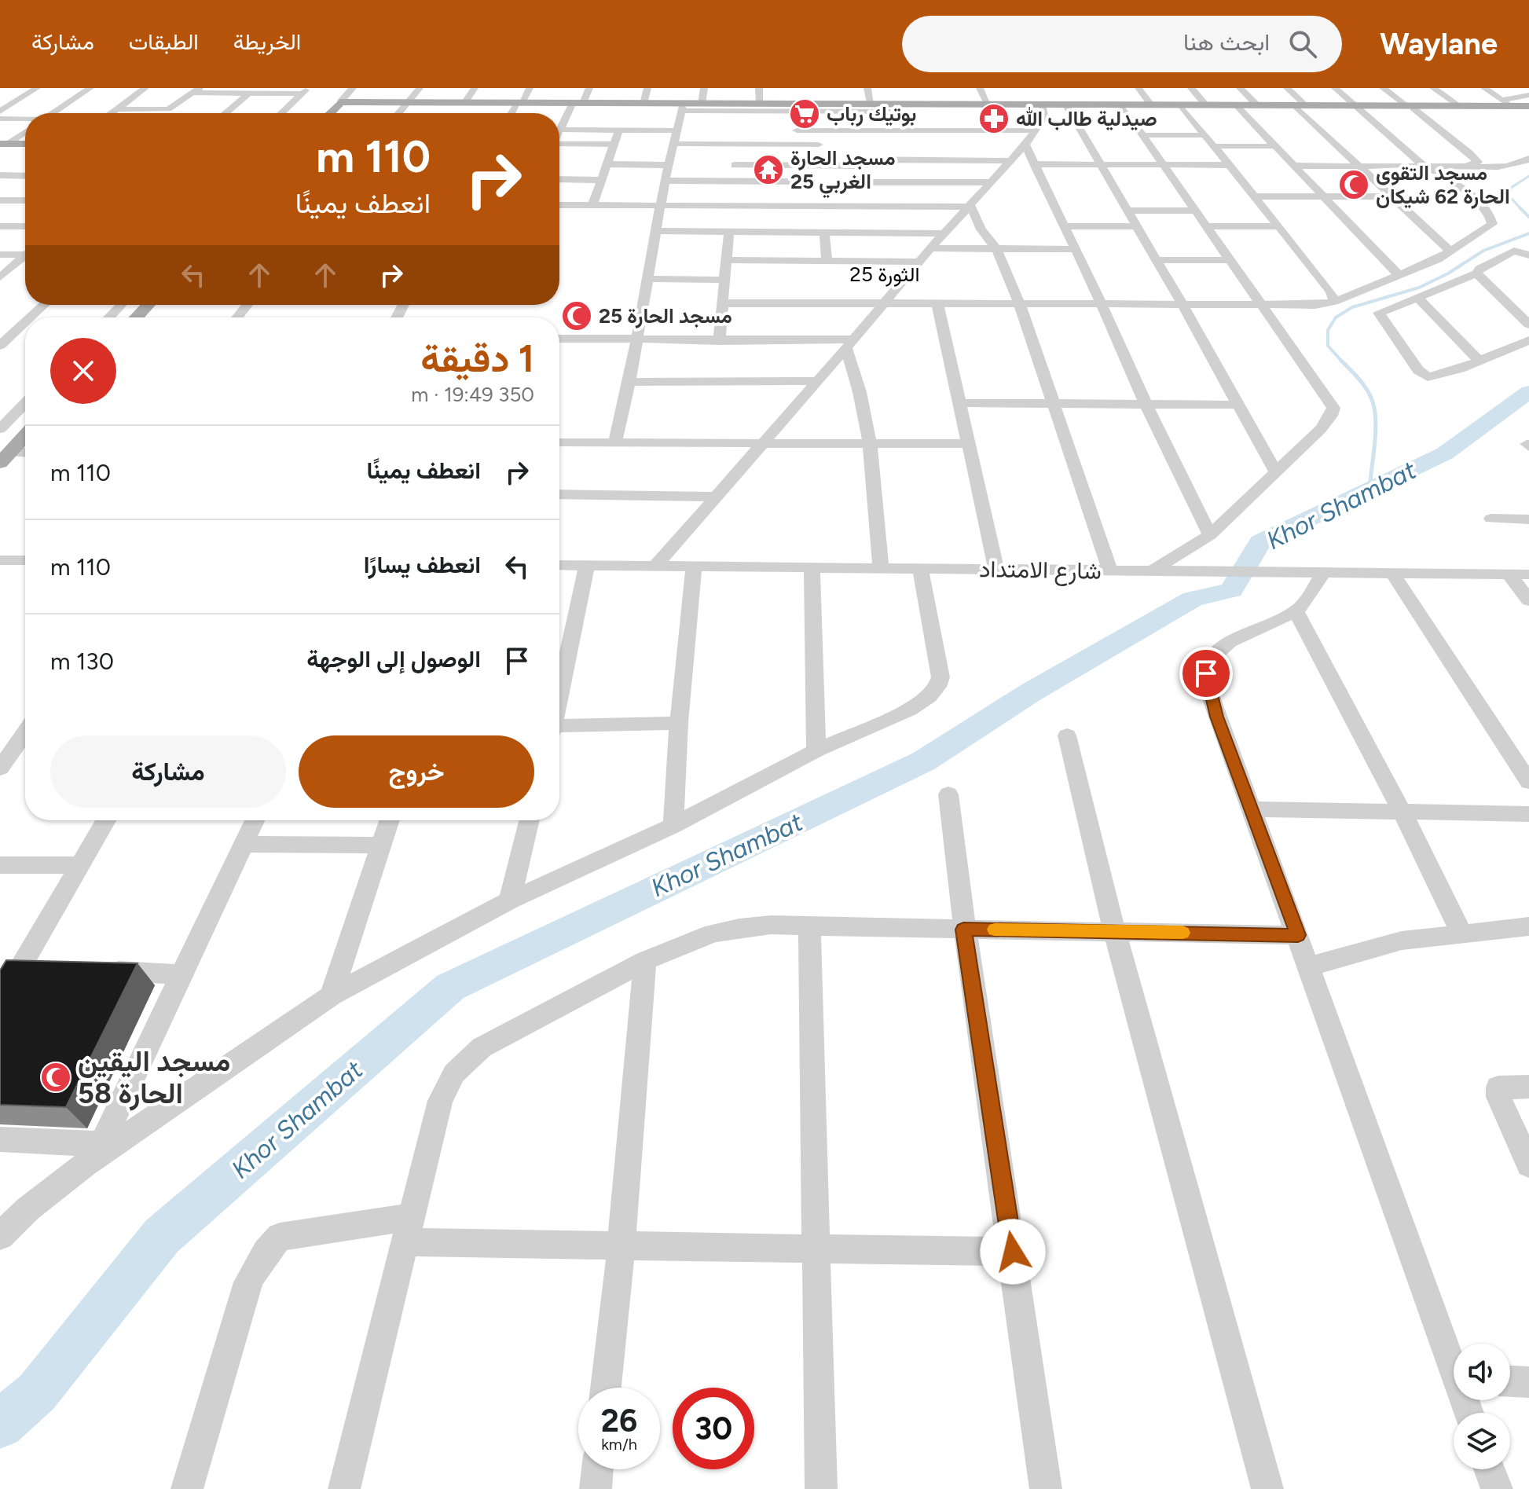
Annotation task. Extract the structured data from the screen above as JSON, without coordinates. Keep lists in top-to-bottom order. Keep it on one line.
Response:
{"streets":{"street":["شارع الامتداد"]},"districts":["الثورة 25"],"water":["Khor Shambat"],"places":{"supermarket":["بوتيك رباب"],"pharmacy":["صيدلية طالب الله"],"temple":["مسجد الحارة 25 الغربي"],"mosque":["مسجد التقوى الحارة 62 شيكان","مسجد الحارة 25","مسجد اليقين الحارة 58"]},"page":{"header":"Waylane","search":"ابحث هنا","nav":["الخريطة","الطبقات","مشاركة"],"turn":["110 m","انعطف يمينًا"],"heading":["1 دقيقة","350 m · 19:49"],"list":[{"name":"انعطف يمينًا","value":"110 m"},{"name":"انعطف يسارًا","value":"110 m"},{"name":"الوصول إلى الوجهة","value":"130 m"}],"buttons":["خروج","مشاركة"],"speed":"26 km/h","limit":"30"}}
